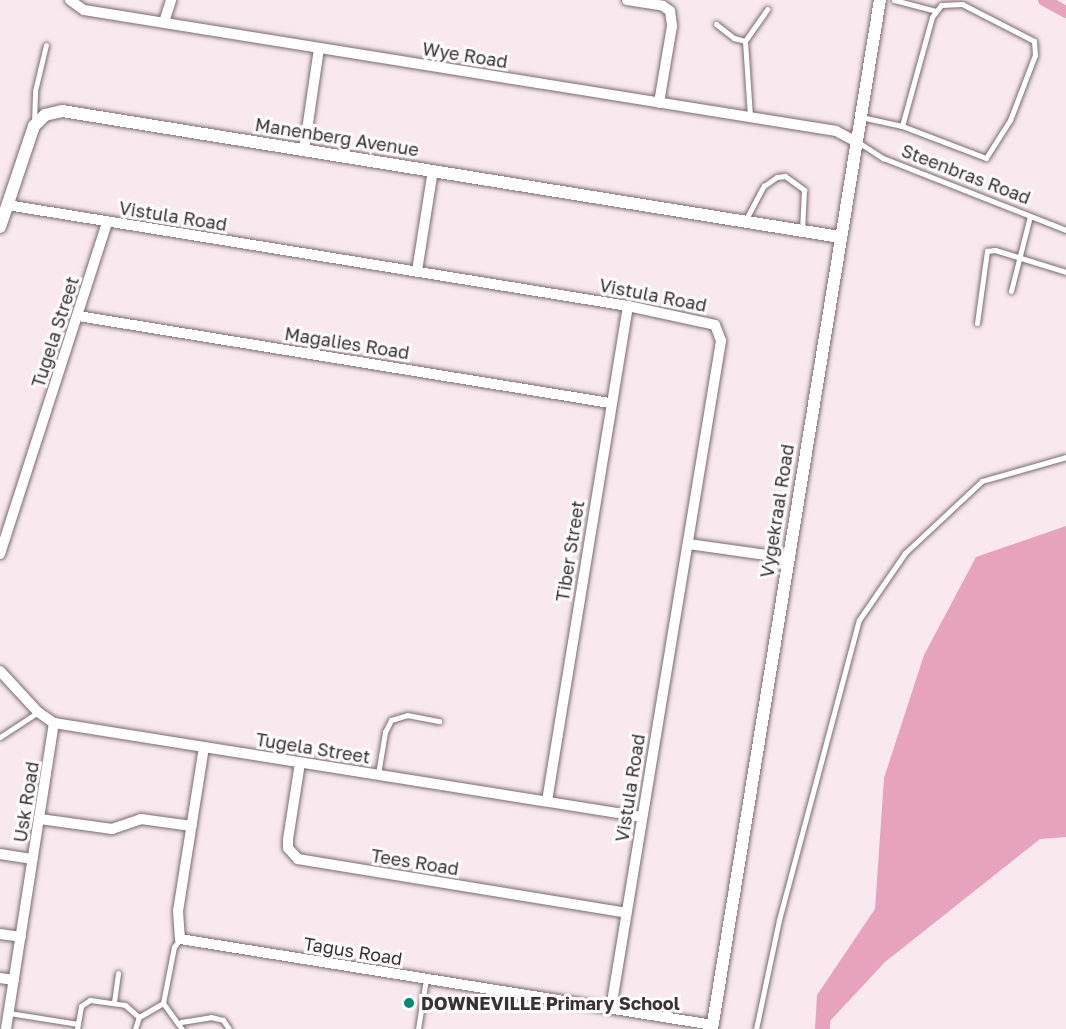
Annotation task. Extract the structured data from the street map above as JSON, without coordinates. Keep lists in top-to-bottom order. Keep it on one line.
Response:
{"streets":{"street":["Wye Road","Manenberg Avenue","Vistula Road","Tugela Street","Magalies Road","Vygekraal Road","Tiber Street","Usk Road","Tees Road","Tagus Road"],"lane":["Steenbras Road"]},"crossings":[["Wye Road","Steenbras Road"],["Wye Road","Vygekraal Road"],["Manenberg Avenue","Vygekraal Road"],["Steenbras Road","Vygekraal Road"],["Vistula Road","Tugela Street"],["Vistula Road","Tiber Street"],["Vistula Road","Tees Road"],["Vistula Road","Tagus Road"],["Tugela Street","Magalies Road"],["Tugela Street","Tiber Street"],["Tugela Street","Usk Road"],["Tugela Street","Tees Road"],["Magalies Road","Tiber Street"],["Vygekraal Road","Tagus Road"]],"places":["DOWNEVILLE Primary School"]}
